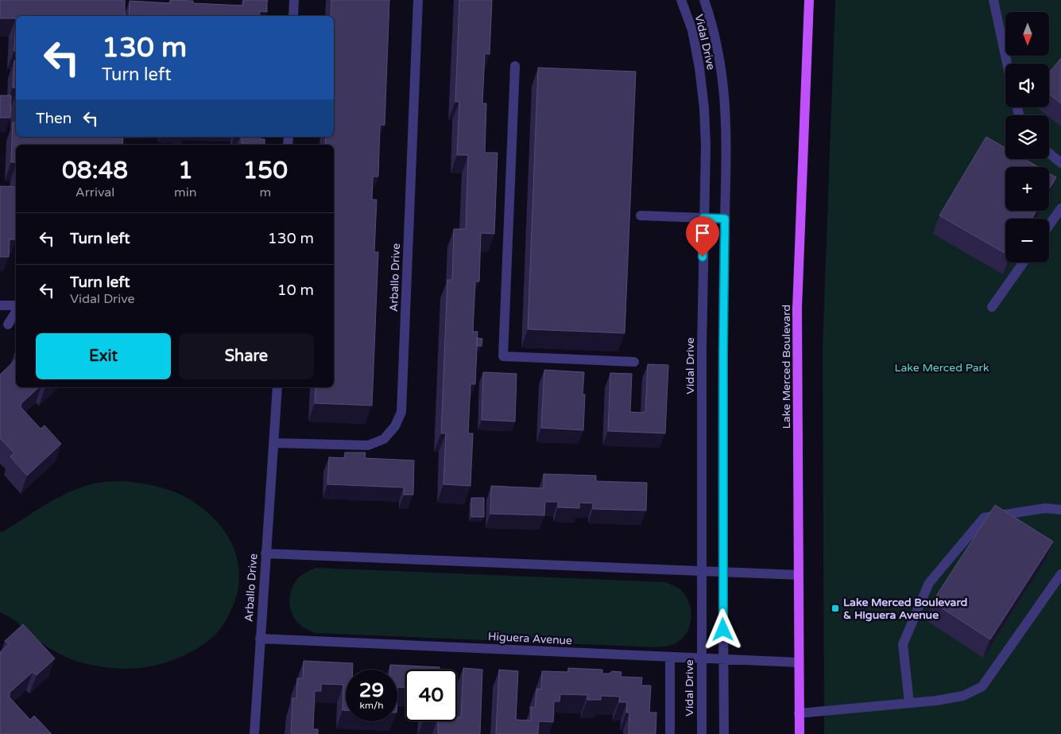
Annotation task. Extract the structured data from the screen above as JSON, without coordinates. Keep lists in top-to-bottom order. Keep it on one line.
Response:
{"streets":{"main road":["Lake Merced Boulevard"],"street":["Vidal Drive","Arballo Drive","Higuera Avenue"]},"crossings":[["Vidal Drive","Higuera Avenue"],["Arballo Drive","Higuera Avenue"],["Lake Merced Boulevard","Higuera Avenue"]],"parks":["Lake Merced Park"],"places":{"transit":["Lake Merced Boulevard & Higuera Avenue"]},"north":"bottom","page":{"map_buttons":["+","−"],"turn":["130 m","Turn left"],"then":"Then","eta":["08:48","Arrival","1","min","150","m"],"list":[{"name":"Turn left","value":"130 m"},{"name":"Turn left","note":"Vidal Drive","value":"10 m"}],"buttons":["Exit","Share"],"speed":"29 km/h","limit":"40"}}
